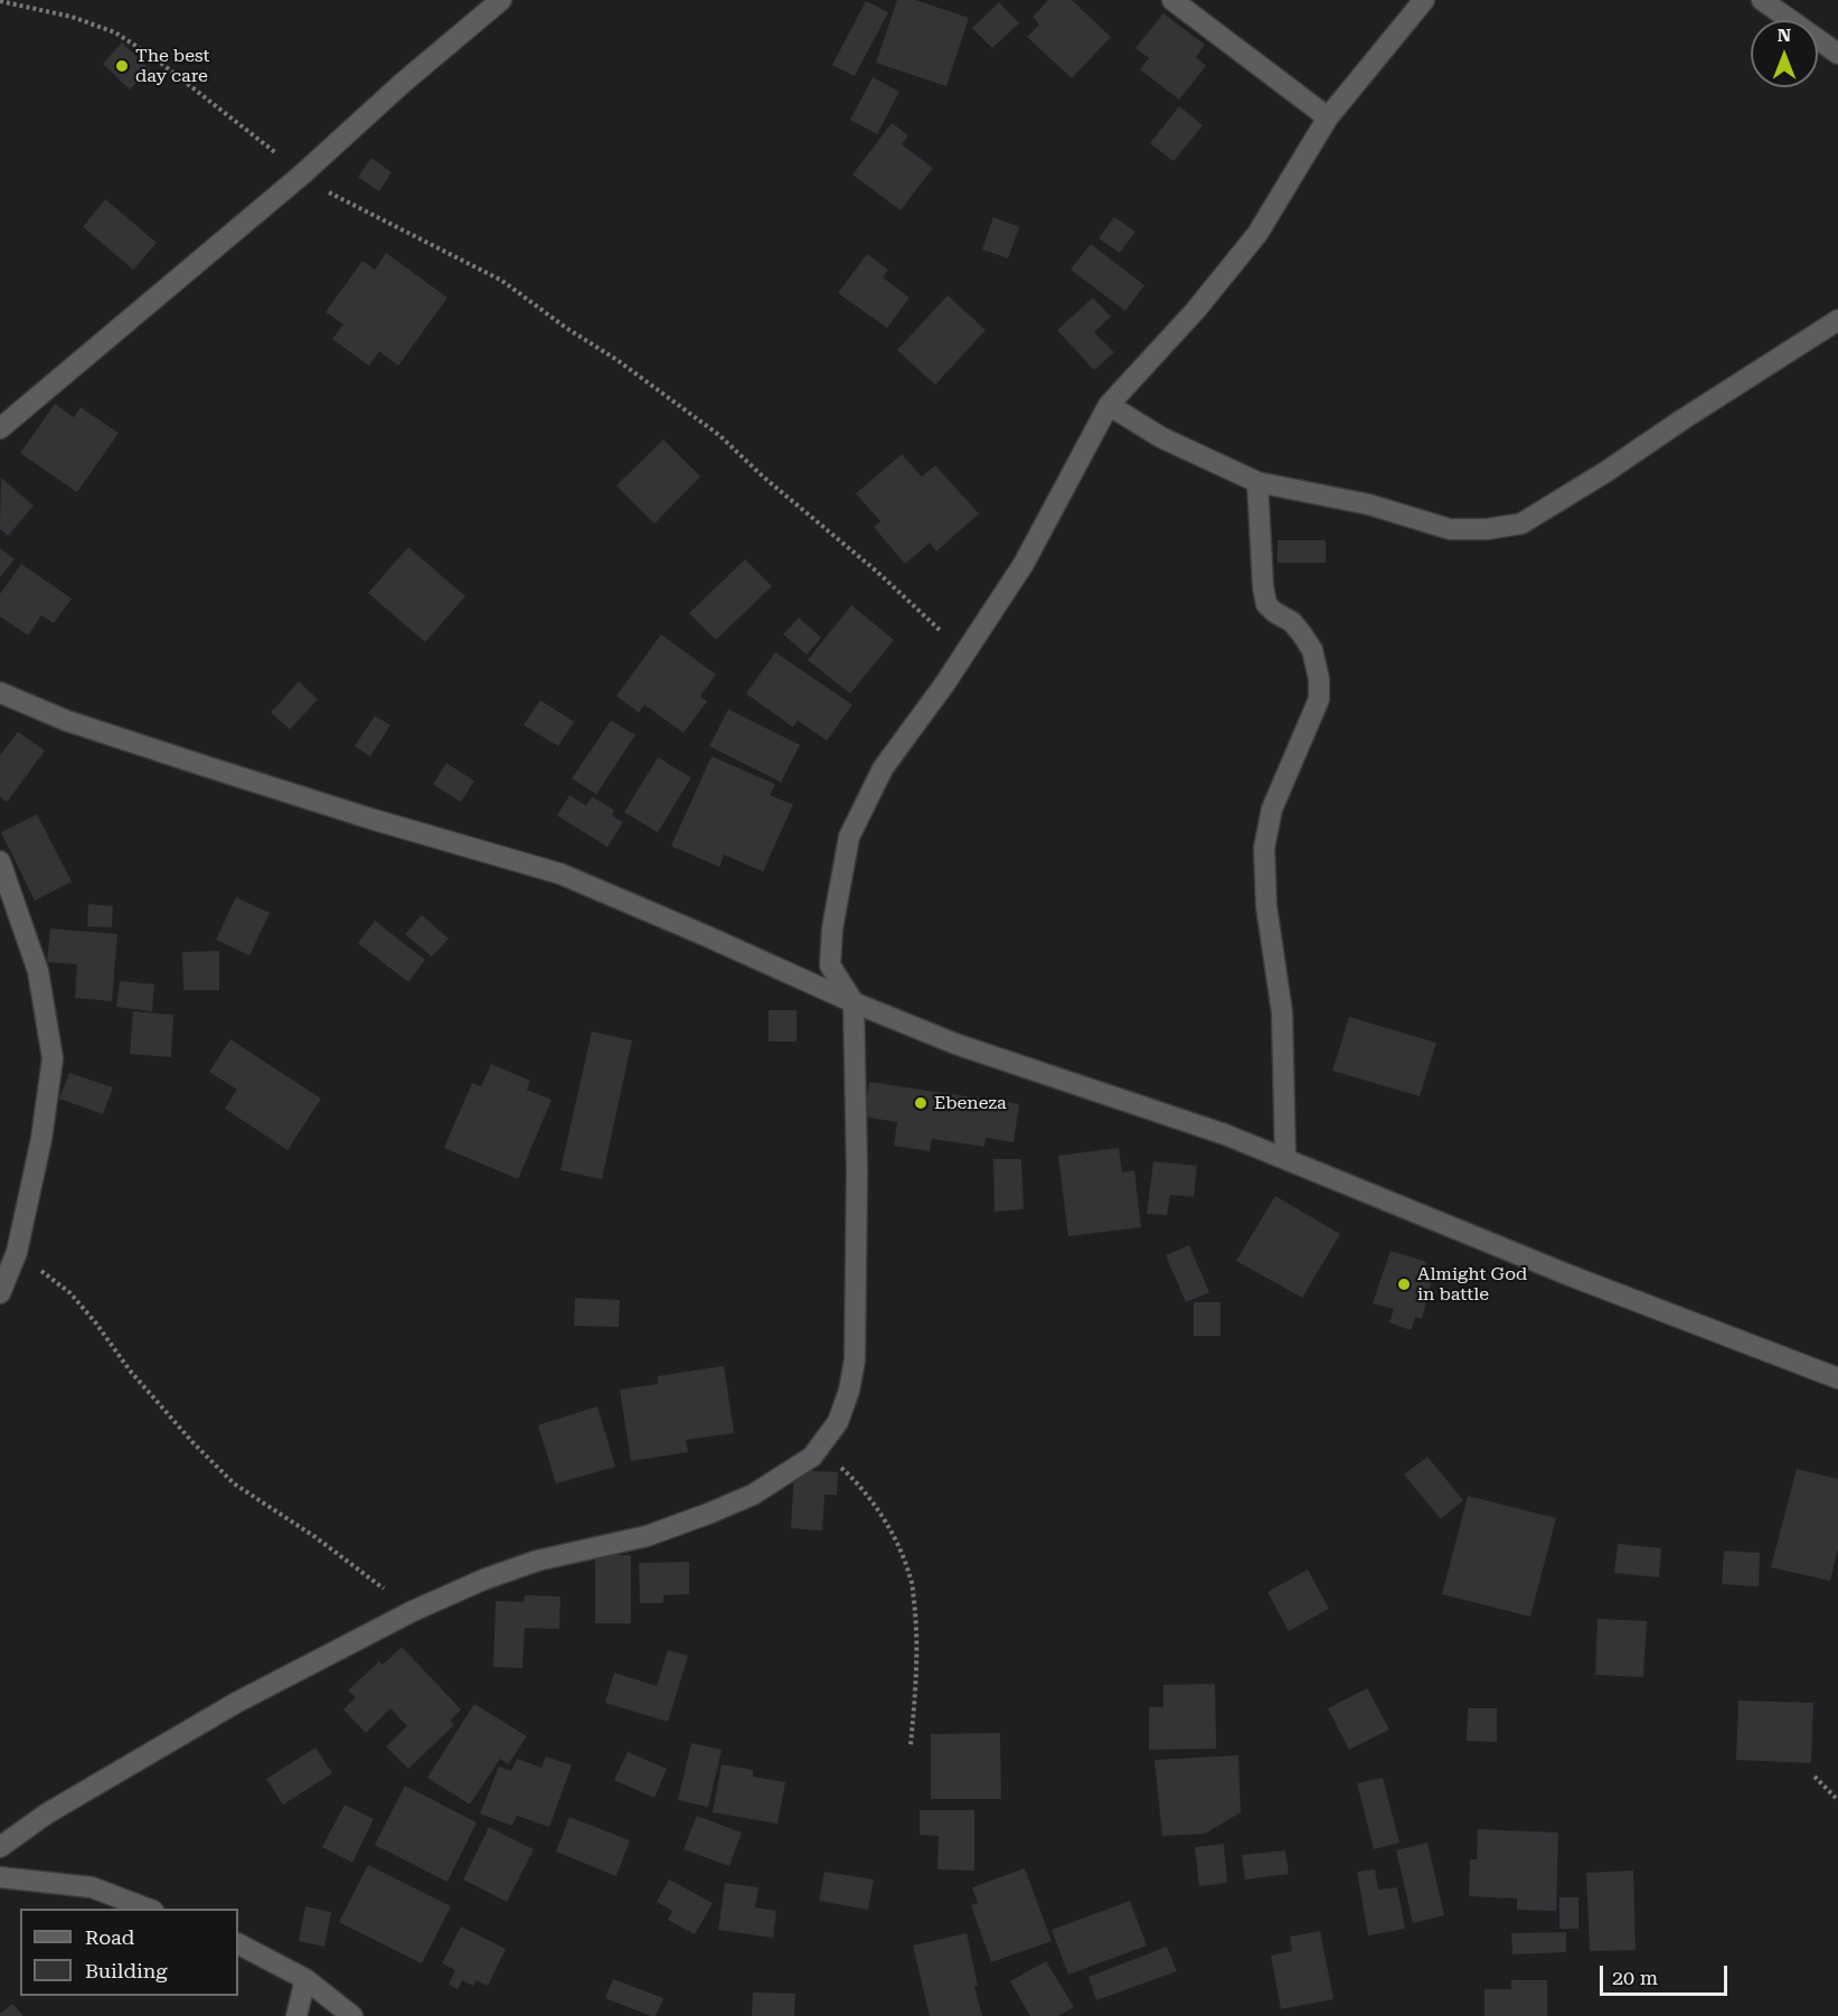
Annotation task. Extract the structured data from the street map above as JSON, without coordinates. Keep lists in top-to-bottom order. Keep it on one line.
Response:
{"places":["The best day care","Ebeneza","Almight God in battle"],"legend":["Road","Building"],"scale_bar":"20 m","north":"top"}
